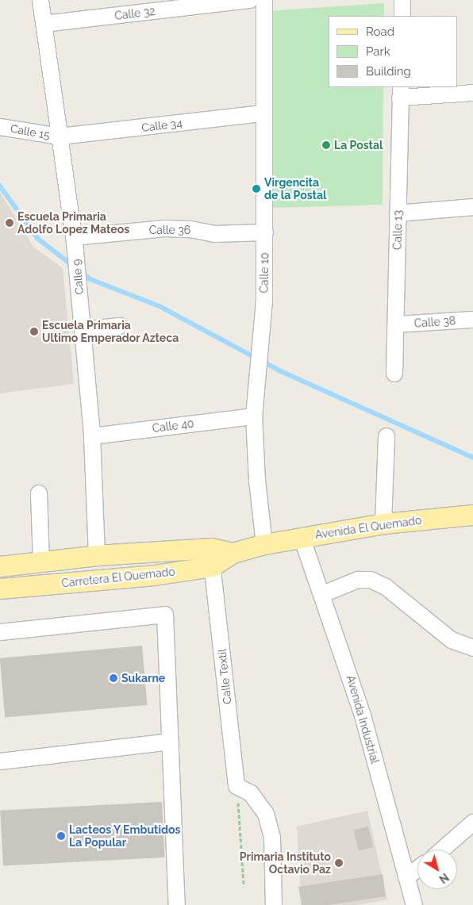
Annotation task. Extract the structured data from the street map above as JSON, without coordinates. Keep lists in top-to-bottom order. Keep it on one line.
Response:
{"streets":{"main road":["Avenida El Quemado","Carretera El Quemado"],"street":["Calle 32","Calle 34","Calle 15","Calle 36","Calle 13","Calle 10","Calle 9","Calle 38","Calle 40","Calle Textil","Avenida Industrial"]},"crossings":[["Calle 32","Calle 9"],["Calle 34","Calle 15"],["Calle 34","Calle 10"],["Calle 34","Calle 9"],["Calle 15","Calle 9"],["Calle 36","Calle 10"],["Calle 36","Calle 9"],["Calle 13","Calle 38"],["Calle 10","Calle 40"],["Calle 10","Avenida El Quemado"],["Calle 10","Carretera El Quemado"],["Calle 9","Calle 40"],["Calle 9","Carretera El Quemado"],["Avenida El Quemado","Carretera El Quemado"],["Avenida El Quemado","Avenida Industrial"],["Carretera El Quemado","Calle Textil"]],"places":["La Postal","Virgencita de la Postal","Escuela Primaria Adolfo Lopez Mateos","Escuela Primaria Ultimo Emperador Azteca","Sukarne","Lacteos Y Embutidos La Popular","Primaria Instituto Octavio Paz"],"legend":["Road","Park","Building"],"north":"bottom right"}
